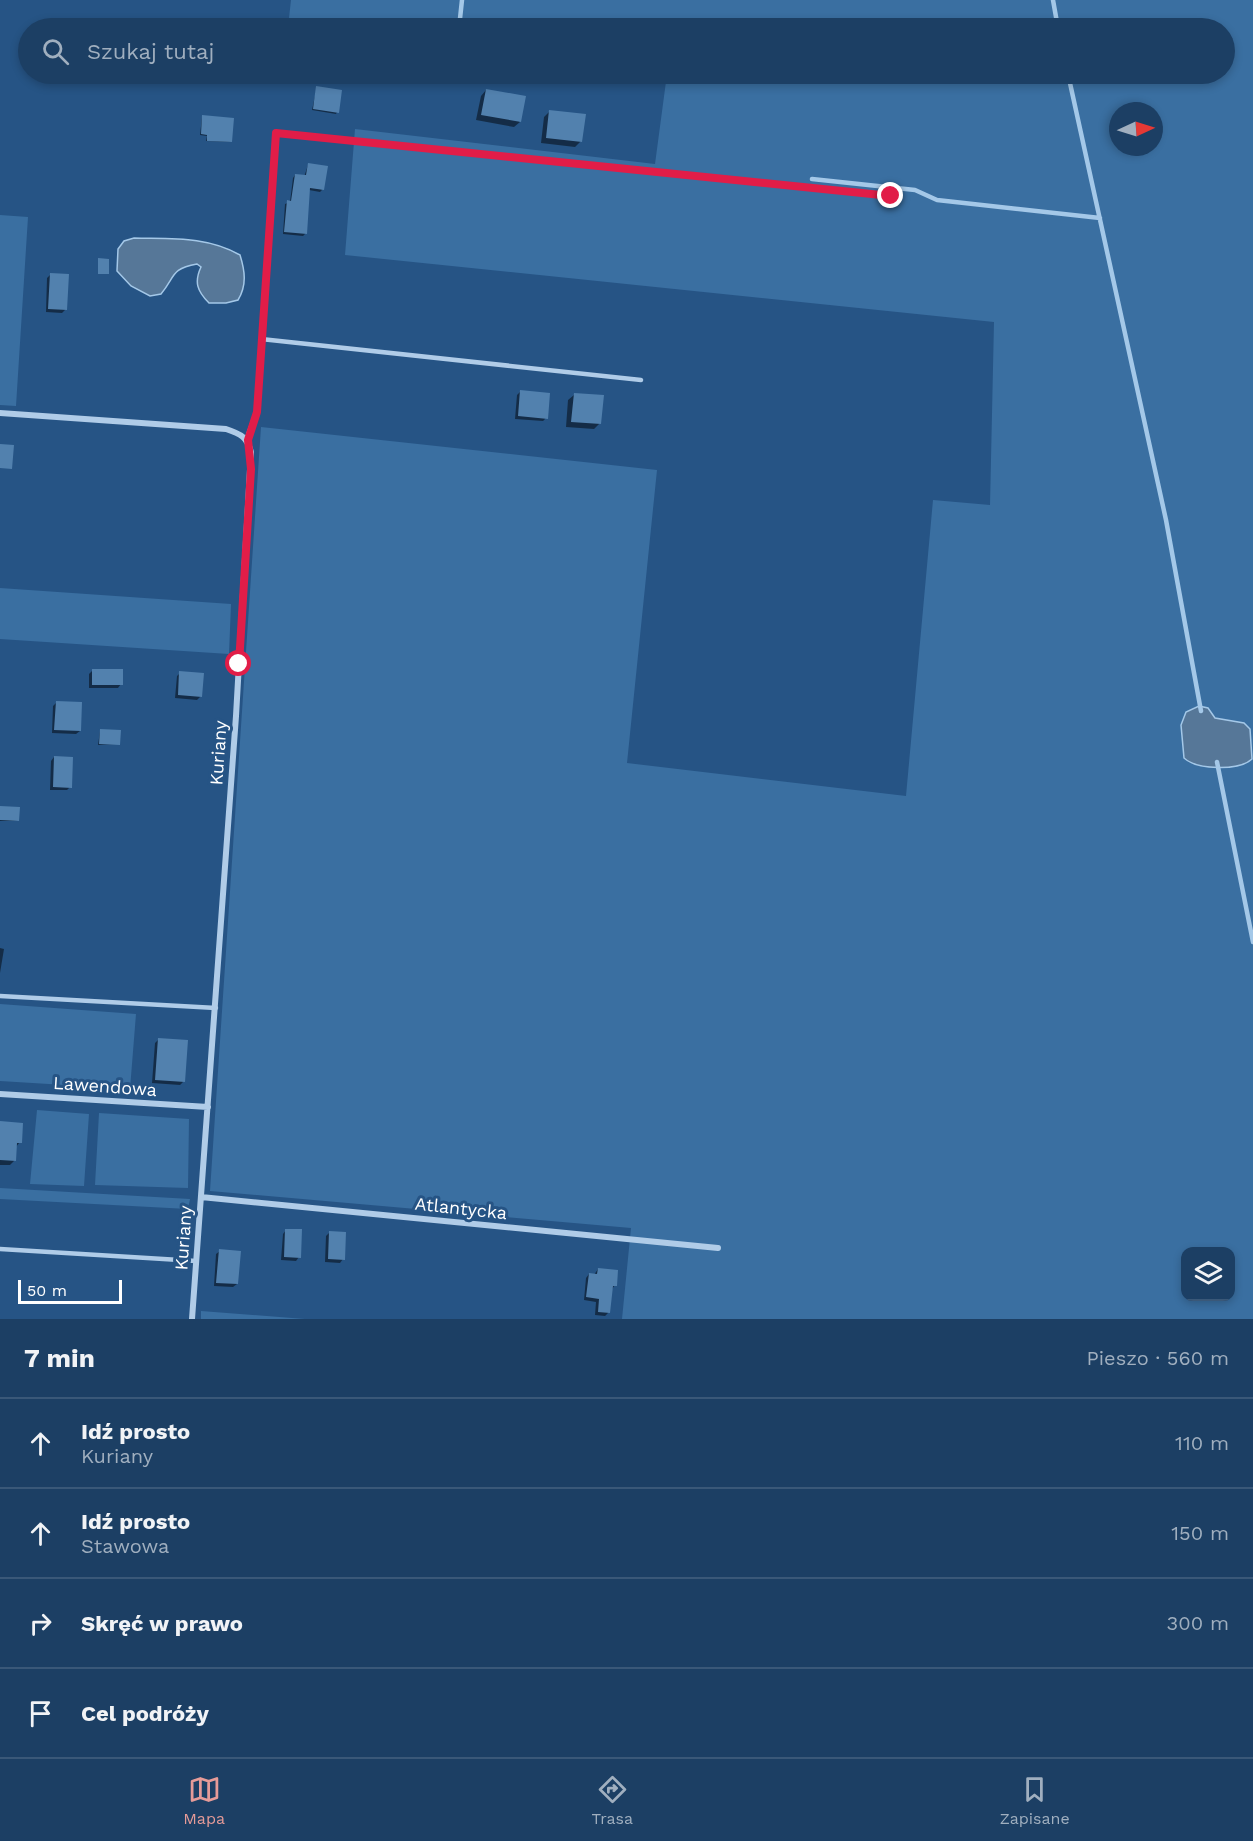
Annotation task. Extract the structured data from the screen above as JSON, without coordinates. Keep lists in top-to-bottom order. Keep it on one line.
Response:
{"streets":{"street":["Kuriany","Lawendowa","Atlantycka"]},"crossings":[["Kuriany","Lawendowa"],["Kuriany","Atlantycka"]],"scale_bar":"50 m","north":"right","page":{"search":"Szukaj tutaj","scale":"50 m","heading":["7 min","Pieszo · 560 m"],"list":[["Idź prosto","Kuriany","110 m"],["Idź prosto","Stawowa","150 m"],["Skręć w prawo","300 m"],"Cel podróży"],"nav":["Mapa","Trasa","Zapisane"]}}
